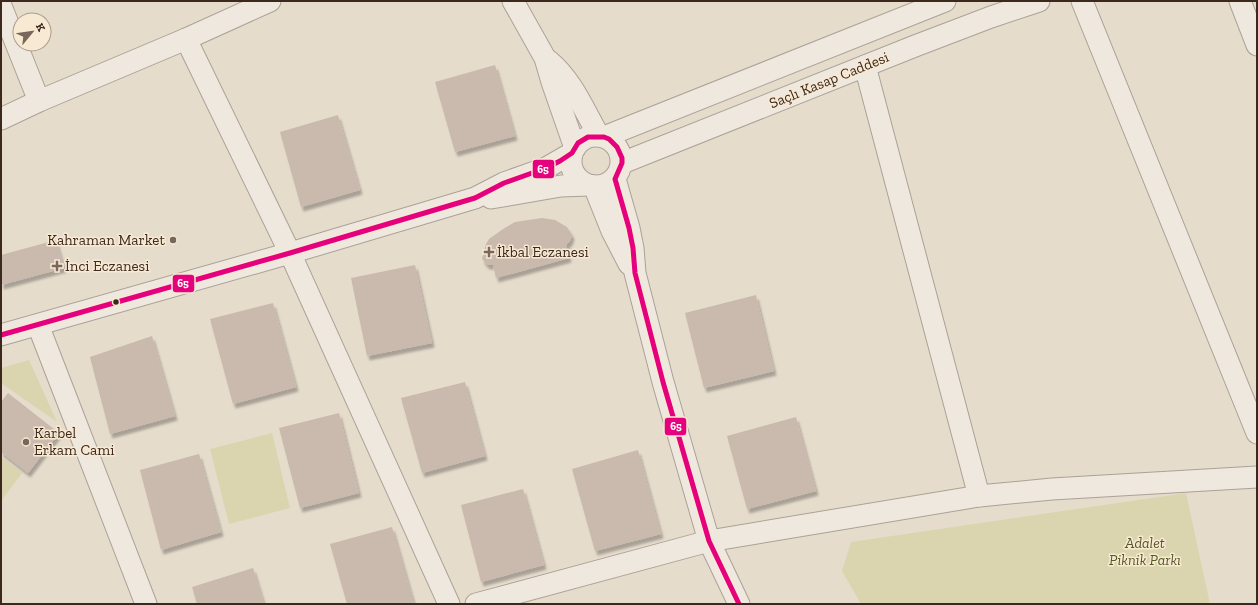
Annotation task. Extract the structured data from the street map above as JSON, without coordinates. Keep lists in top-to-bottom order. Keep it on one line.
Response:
{"streets":{"street":["Saçlı Kasap Caddesi"]},"parks":["Adalet Piknik Parkı"],"places":{"other":["Kahraman Market","Karbel Erkam Cami"],"health":["İkbal Eczanesi","İnci Eczanesi"]},"lines":["transit line 65"],"north":"top right"}
